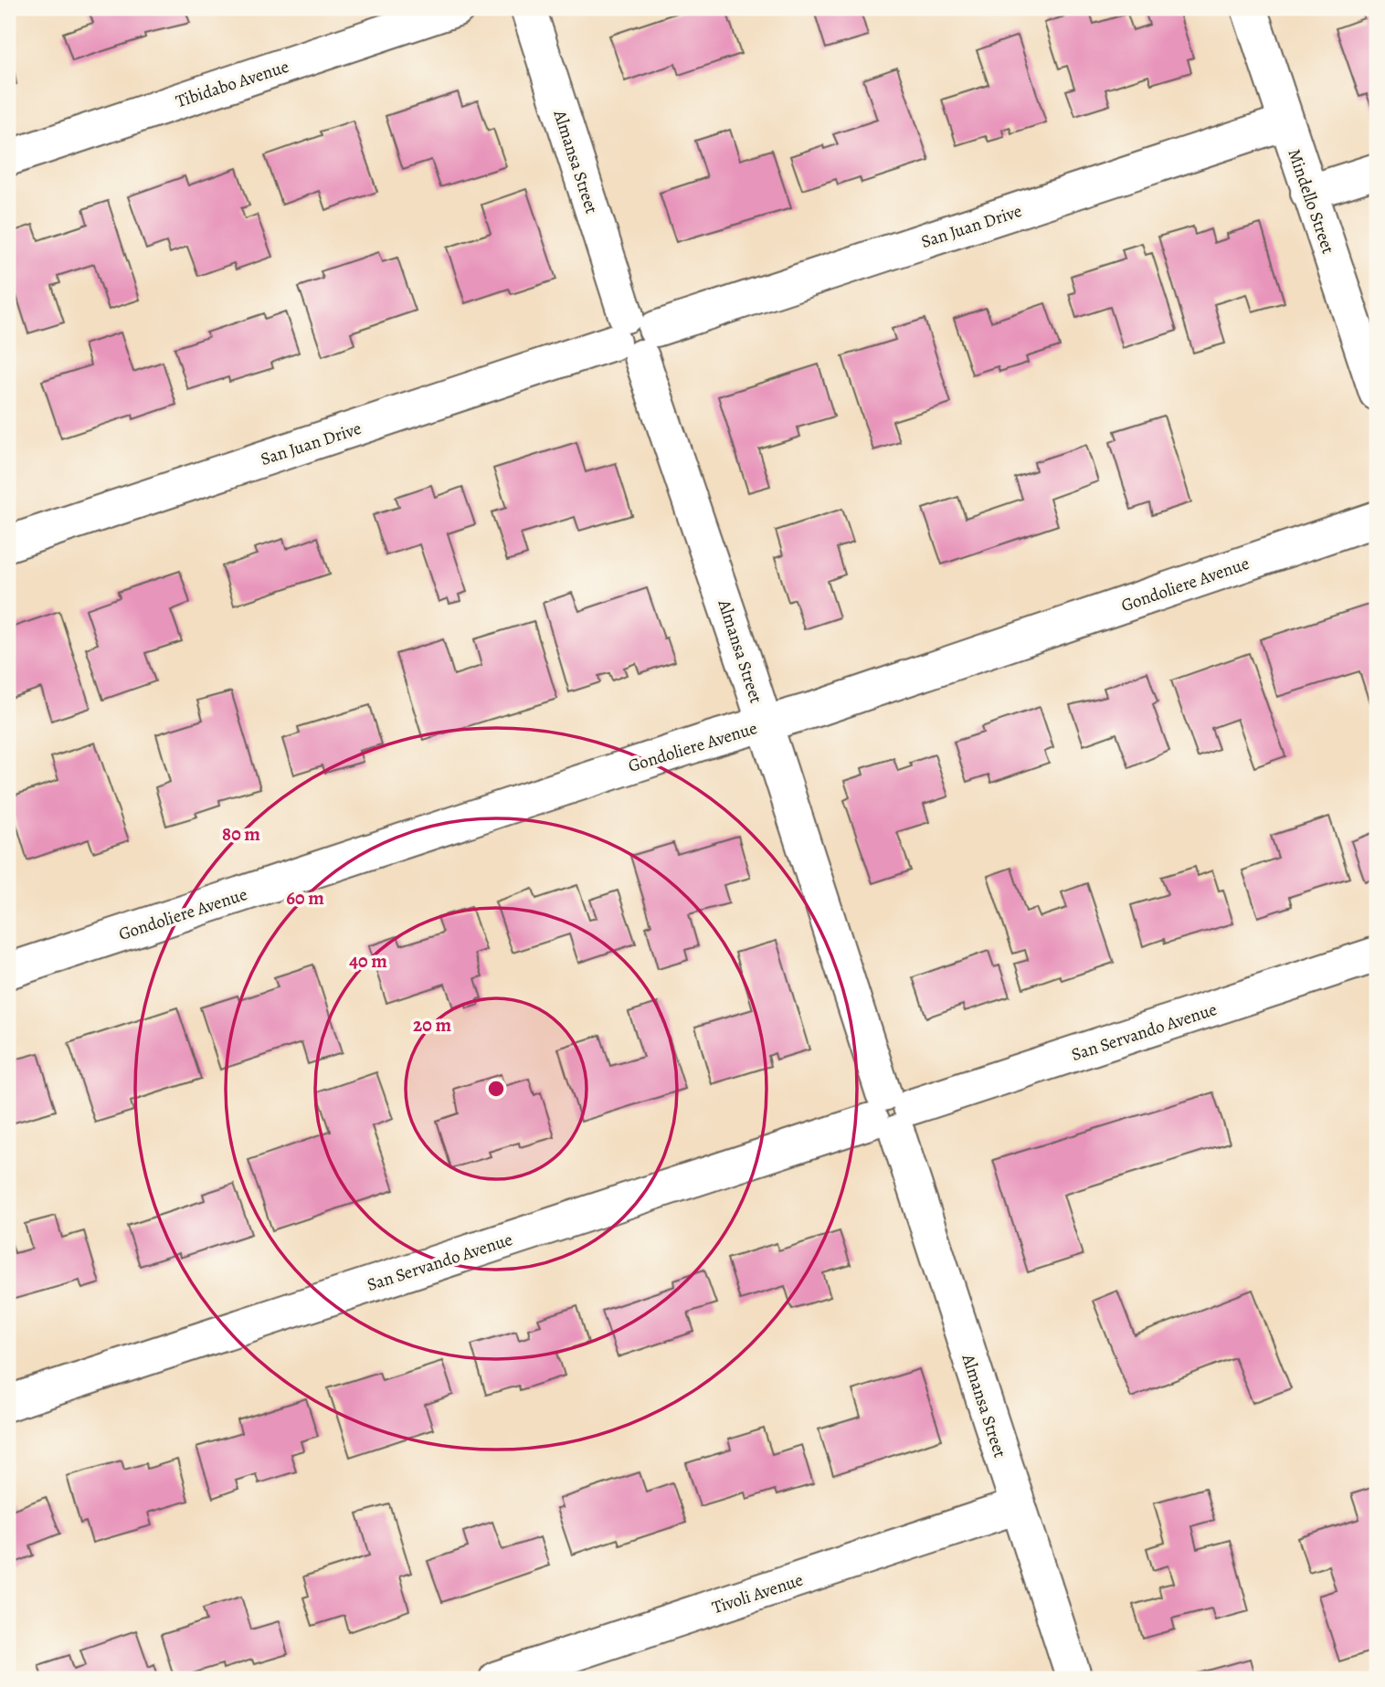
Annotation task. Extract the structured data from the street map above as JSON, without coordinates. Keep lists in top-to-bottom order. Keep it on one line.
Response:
{"streets":{"street":["Tibidabo Avenue","Almansa Street","Mindello Street","San Juan Drive","Gondoliere Avenue","San Servando Avenue","Tivoli Avenue"]},"crossings":[["Almansa Street","San Juan Drive"],["Almansa Street","Gondoliere Avenue"],["Almansa Street","San Servando Avenue"],["Almansa Street","Tivoli Avenue"],["Mindello Street","San Juan Drive"]],"rings":["80 m","60 m","40 m","20 m"]}
